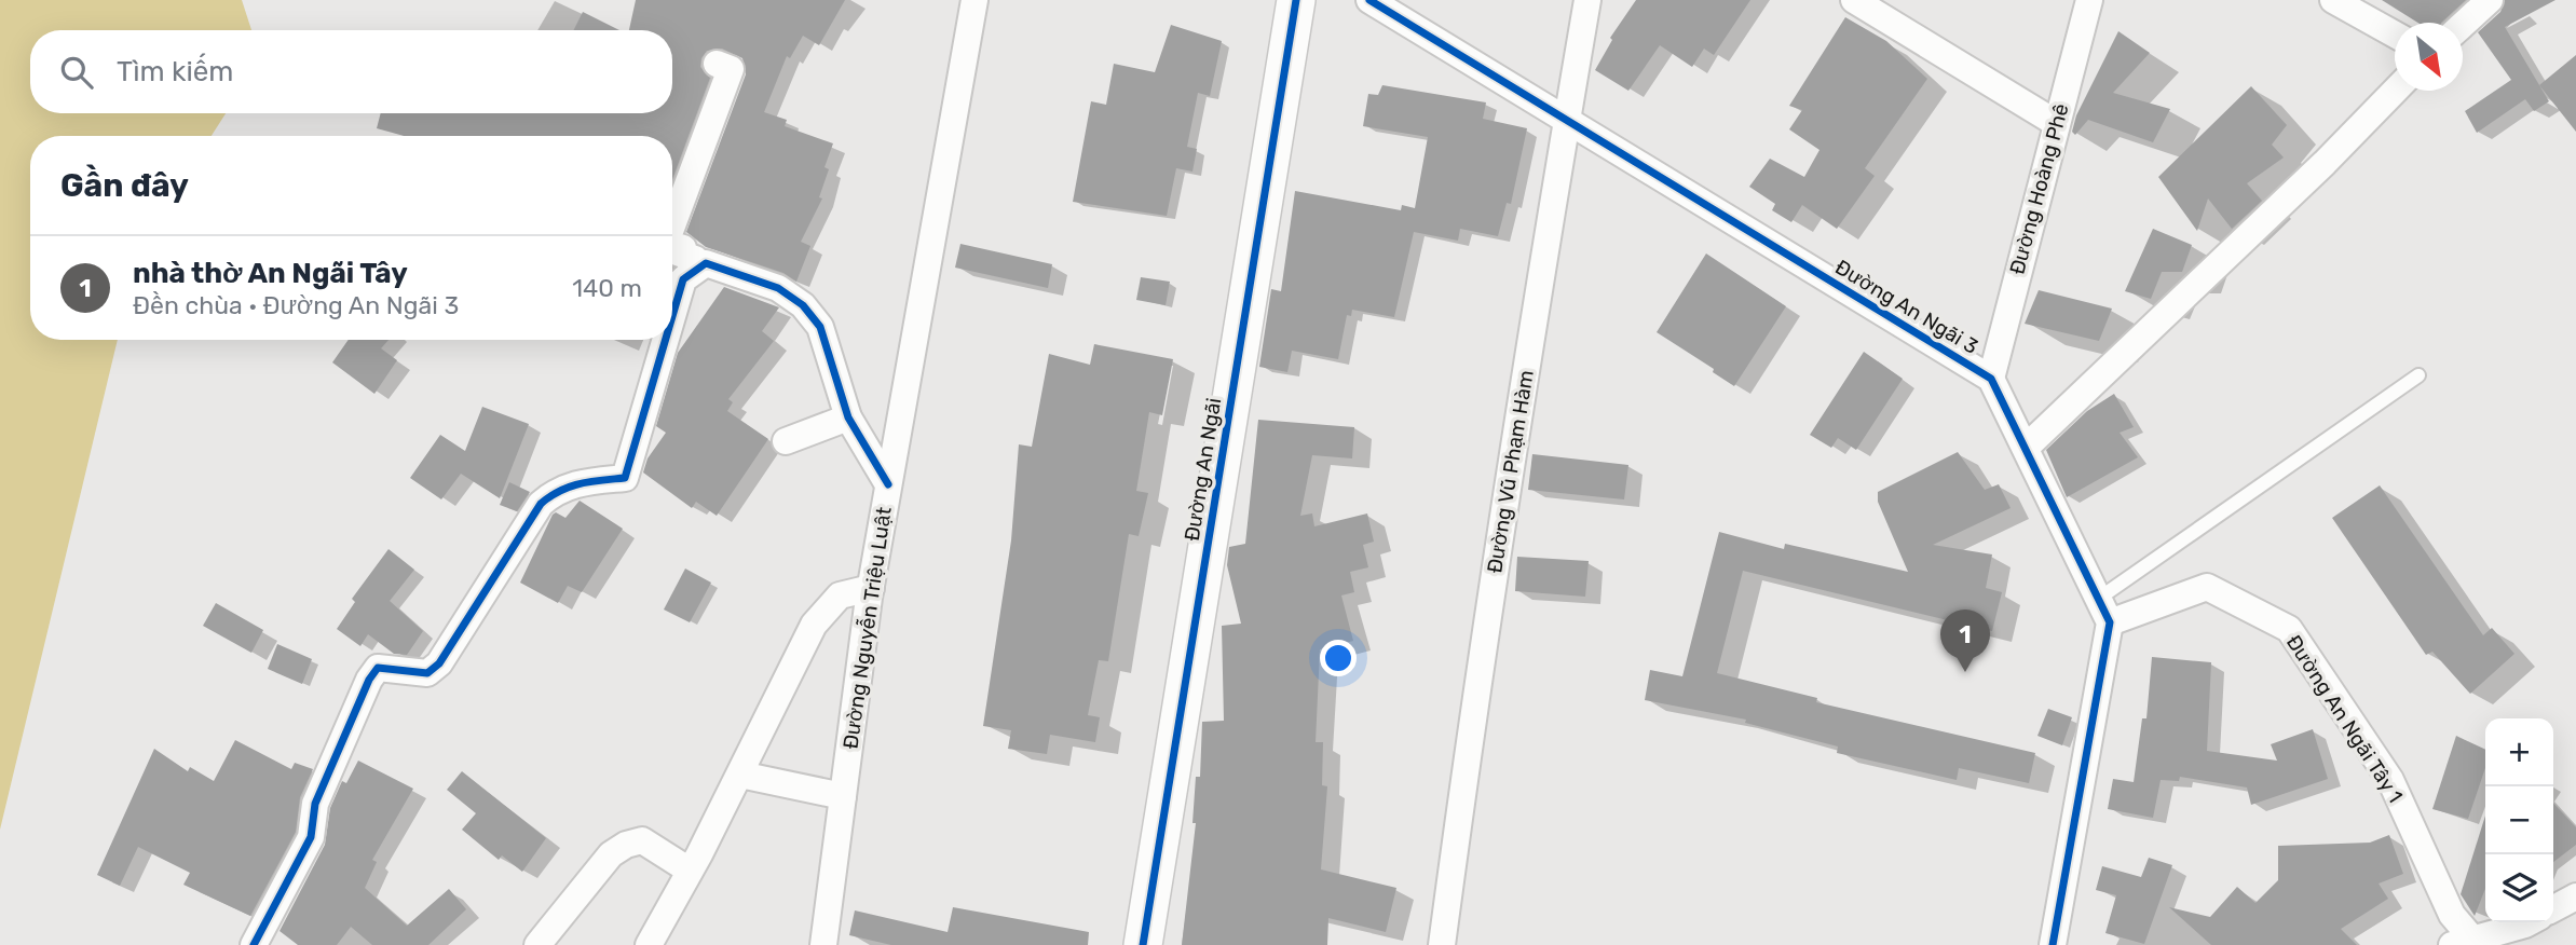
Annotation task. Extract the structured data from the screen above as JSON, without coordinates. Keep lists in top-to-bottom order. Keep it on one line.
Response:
{"streets":{"main road":["Đường An Ngãi"],"street":["Đường Hoàng Phê","Đường An Ngãi 3","Đường Vũ Phạm Hàm","Đường Nguyễn Triệu Luật","Đường An Ngãi Tây 1"]},"crossings":[["Đường Hoàng Phê","Đường An Ngãi 3"],["Đường An Ngãi 3","Đường Vũ Phạm Hàm"],["Đường An Ngãi 3","Đường An Ngãi Tây 1"]],"north":"bottom right","page":{"search":"Tìm kiếm","heading":"Gần đây","list":[{"mark":"1","name":"nhà thờ An Ngãi Tây","note":"Đền chùa · Đường An Ngãi 3","value":"140 m"}],"pins":"1","map_buttons":["+","−"]}}
